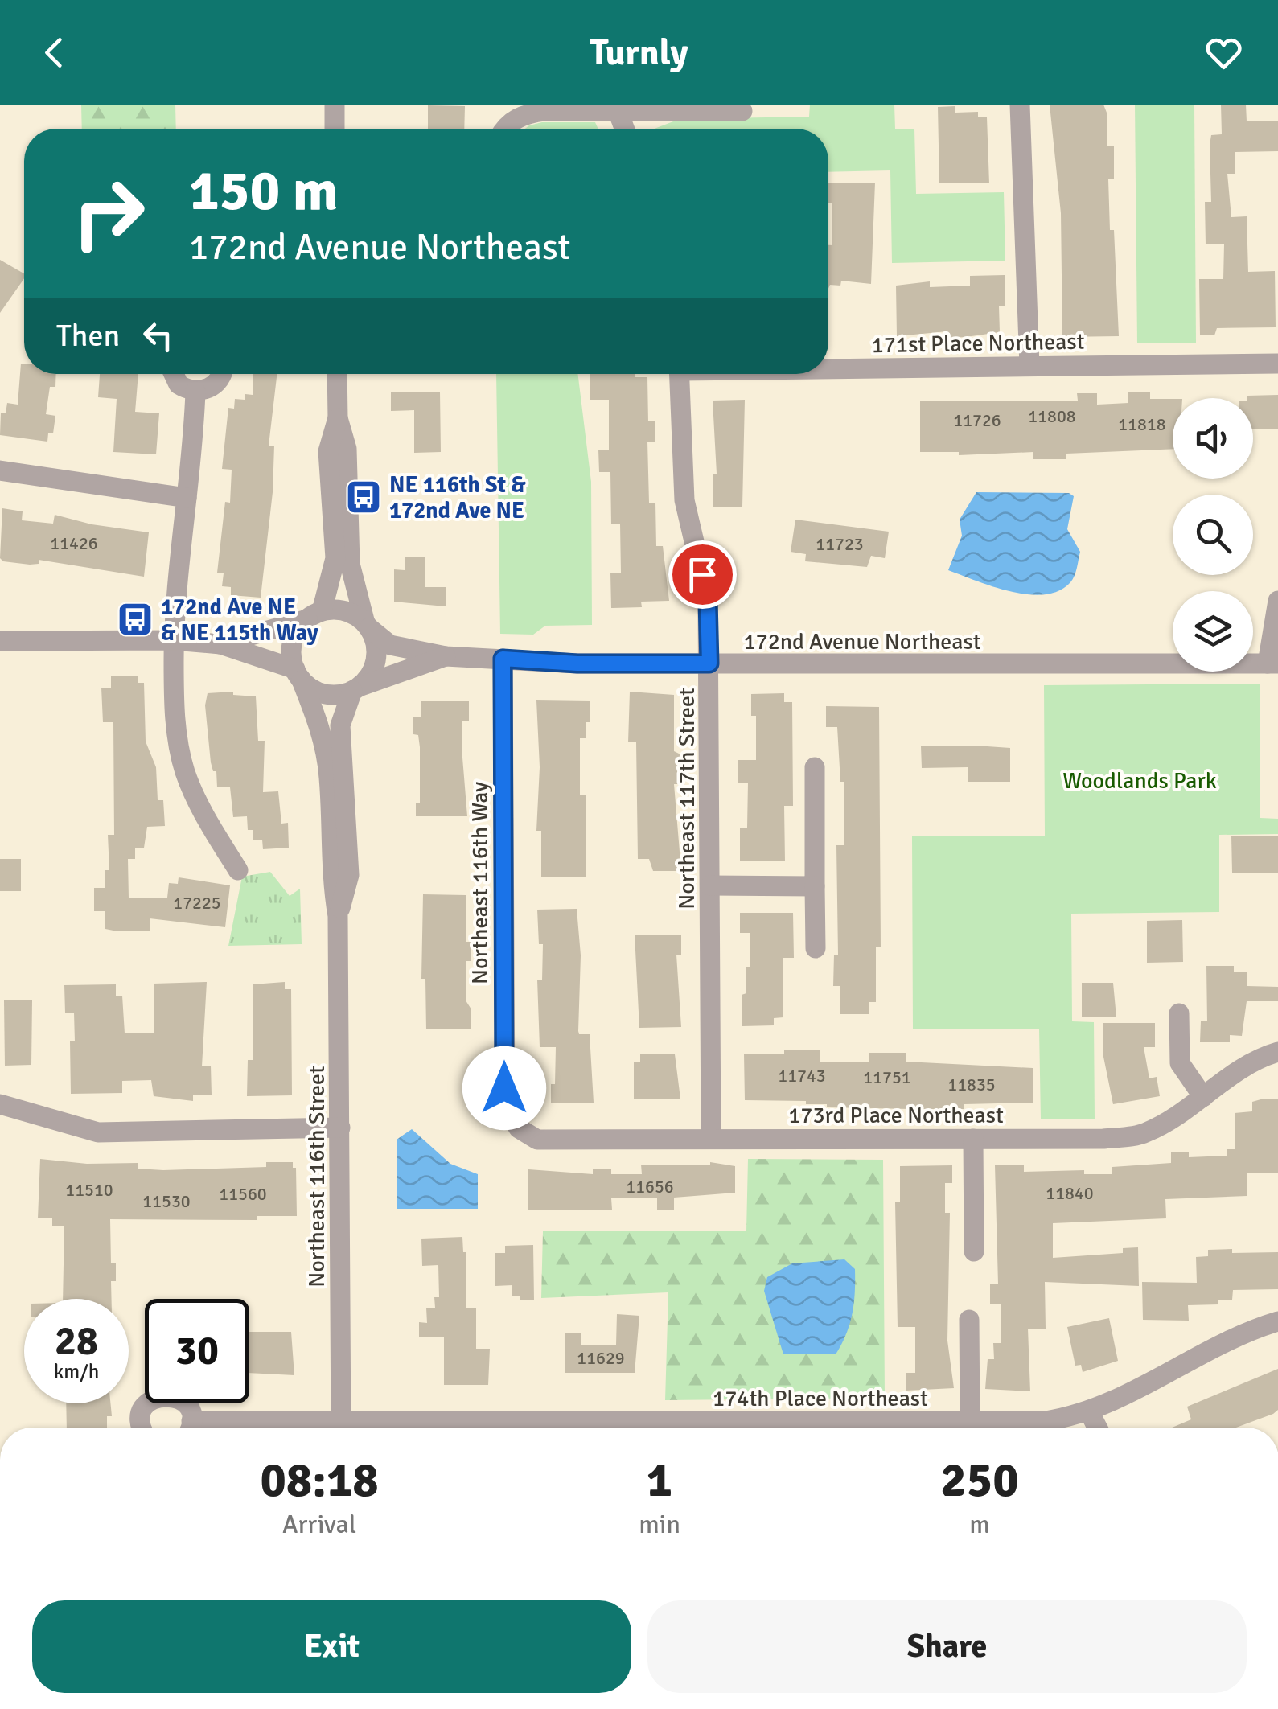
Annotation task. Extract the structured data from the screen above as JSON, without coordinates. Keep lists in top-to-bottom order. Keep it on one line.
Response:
{"streets":{"street":["171st Place Northeast","172nd Avenue Northeast","Northeast 117th Street","Northeast 116th Way","173rd Place Northeast","Northeast 116th Street","174th Place Northeast"]},"crossings":[["172nd Avenue Northeast","Northeast 117th Street"],["172nd Avenue Northeast","Northeast 116th Way"],["172nd Avenue Northeast","Northeast 116th Street"],["Northeast 117th Street","173rd Place Northeast"],["Northeast 116th Way","173rd Place Northeast"]],"parks":["Woodlands Park"],"places":{"bus stop":["NE 116th St & 172nd Ave NE","172nd Ave NE & NE 115th Way"]},"house_numbers":["11808","11726","11818","11426","11723","17225","11743","11751","11835","11656","11510","11840","11560","11530","11629"],"page":{"header":"Turnly","turn":["150 m","172nd Avenue Northeast"],"then":"Then","speed":"28 km/h","limit":"30","eta":["08:18","Arrival","1","min","250","m"],"buttons":["Exit","Share"]}}
